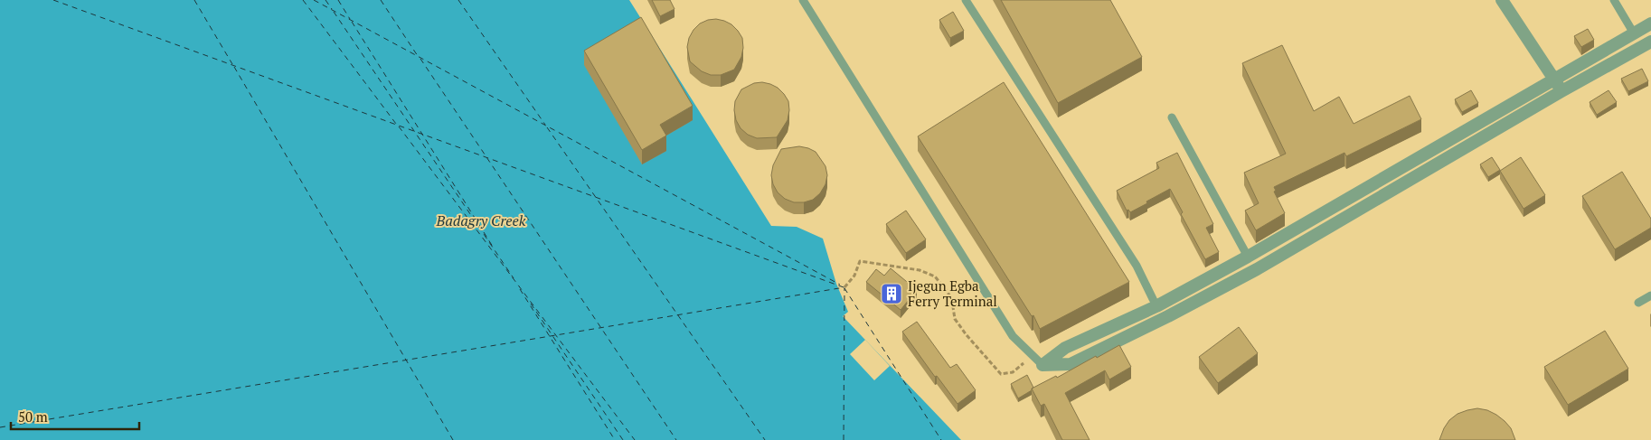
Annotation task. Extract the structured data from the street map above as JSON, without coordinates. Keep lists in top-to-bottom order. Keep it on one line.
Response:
{"water":["Badagry Creek"],"places":{"building":["Ijegun Egba Ferry Terminal"]},"scale_bar":"50 m"}
